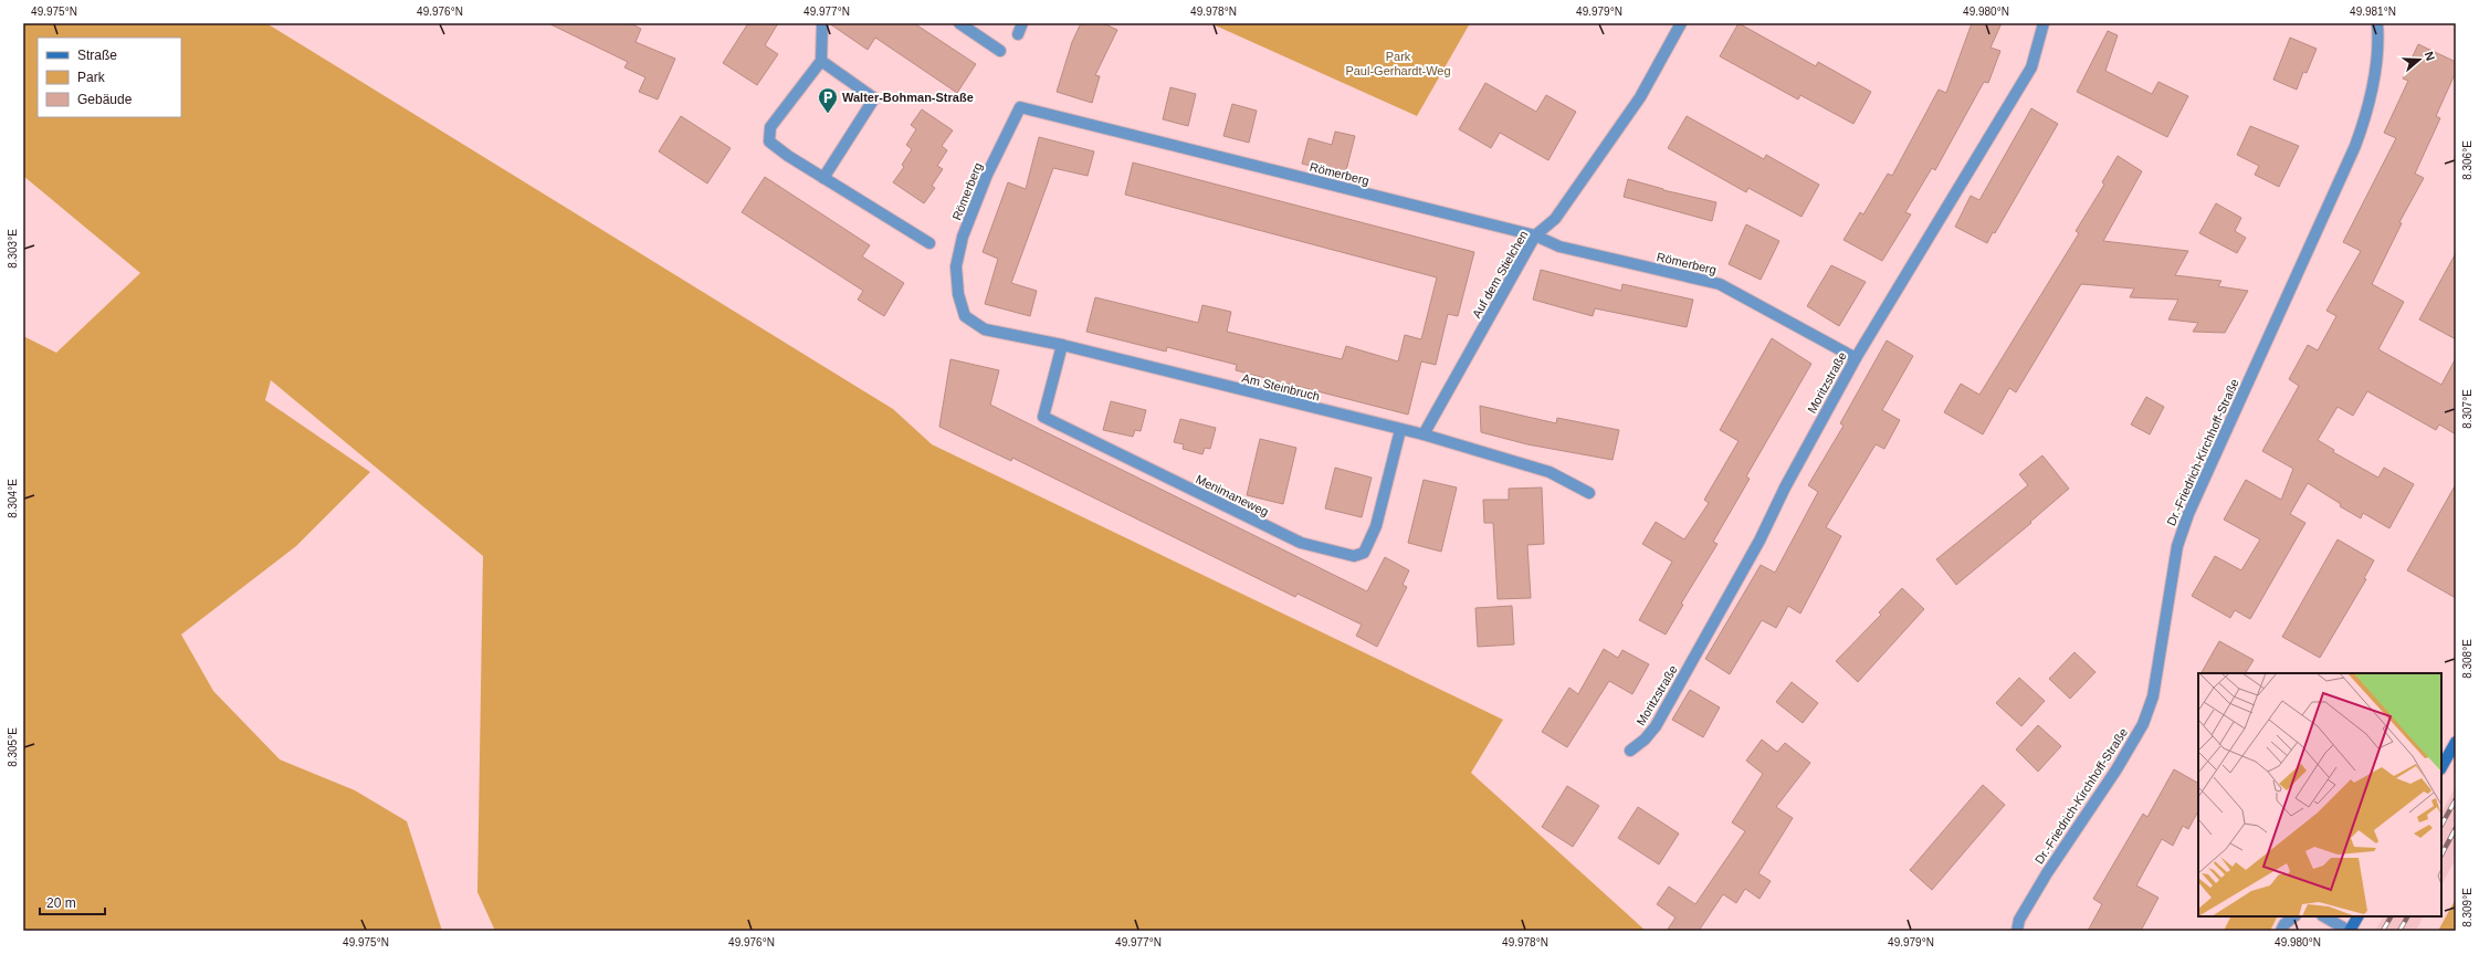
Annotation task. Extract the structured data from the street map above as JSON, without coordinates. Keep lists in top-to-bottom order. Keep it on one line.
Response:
{"streets":{"street":["Römerberg","Auf dem Stielchen","Moritzstraße","Am Steinbruch","Dr.-Friedrich-Kirchhoff-Straße","Menimaneweg"]},"crossings":[["Römerberg","Auf dem Stielchen"],["Römerberg","Moritzstraße"],["Römerberg","Am Steinbruch"],["Auf dem Stielchen","Am Steinbruch"],["Am Steinbruch","Menimaneweg"]],"parks":["Park Paul-Gerhardt-Weg"],"places":{"parking":["Walter-Bohman-Straße"]},"legend":["Straße","Park","Gebäude"],"scale_bar":"20 m","north":"right","coordinates":["49.975°N","49.976°N","49.977°N","49.978°N","49.979°N","49.980°N","49.981°N","8.306°E","8.303°E","8.307°E","8.304°E","8.308°E","8.305°E","8.309°E"]}
